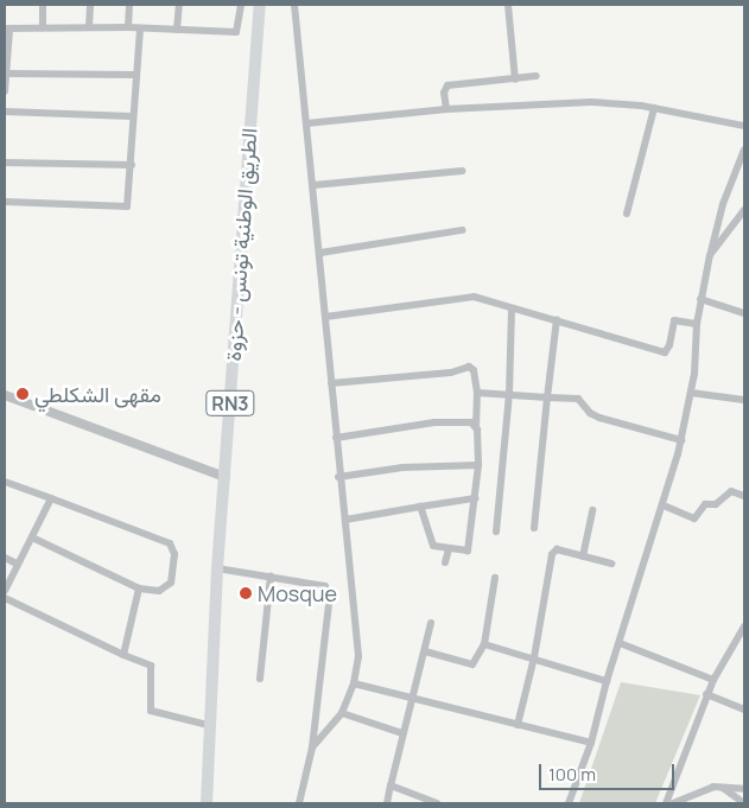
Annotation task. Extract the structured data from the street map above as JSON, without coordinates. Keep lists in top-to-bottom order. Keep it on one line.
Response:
{"streets":{"main road":["الطريق الوطنية تونس - حزوة","RN3"]},"places":["مقهى الشكلطي","Mosque"],"scale_bar":"100 m"}
